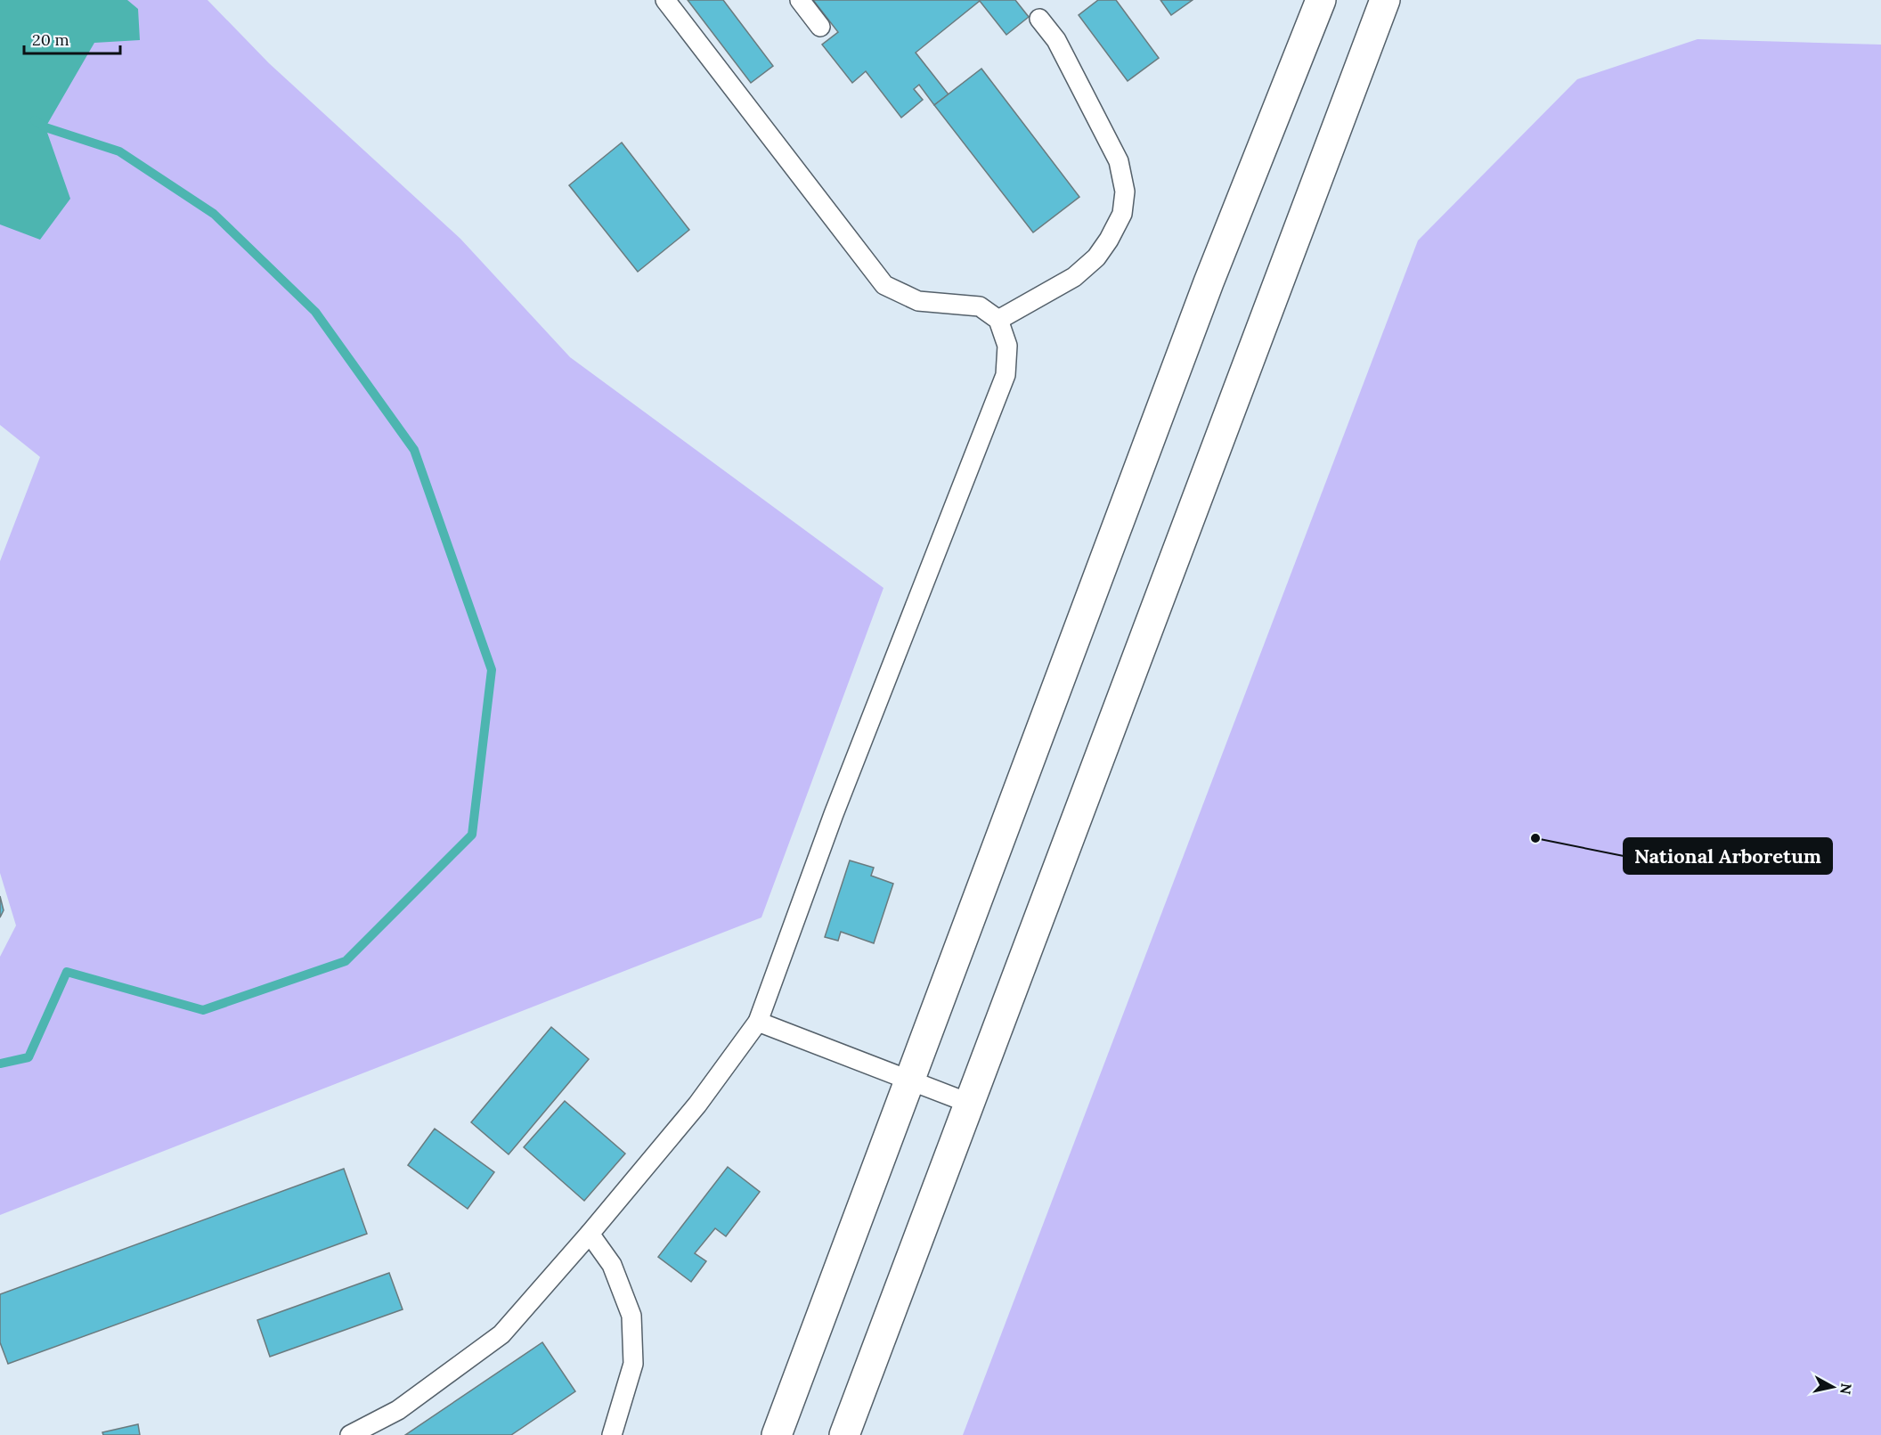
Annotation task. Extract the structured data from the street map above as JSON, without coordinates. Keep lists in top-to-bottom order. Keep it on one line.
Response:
{"places":["National Arboretum"],"scale_bar":"20 m","north":"right"}
